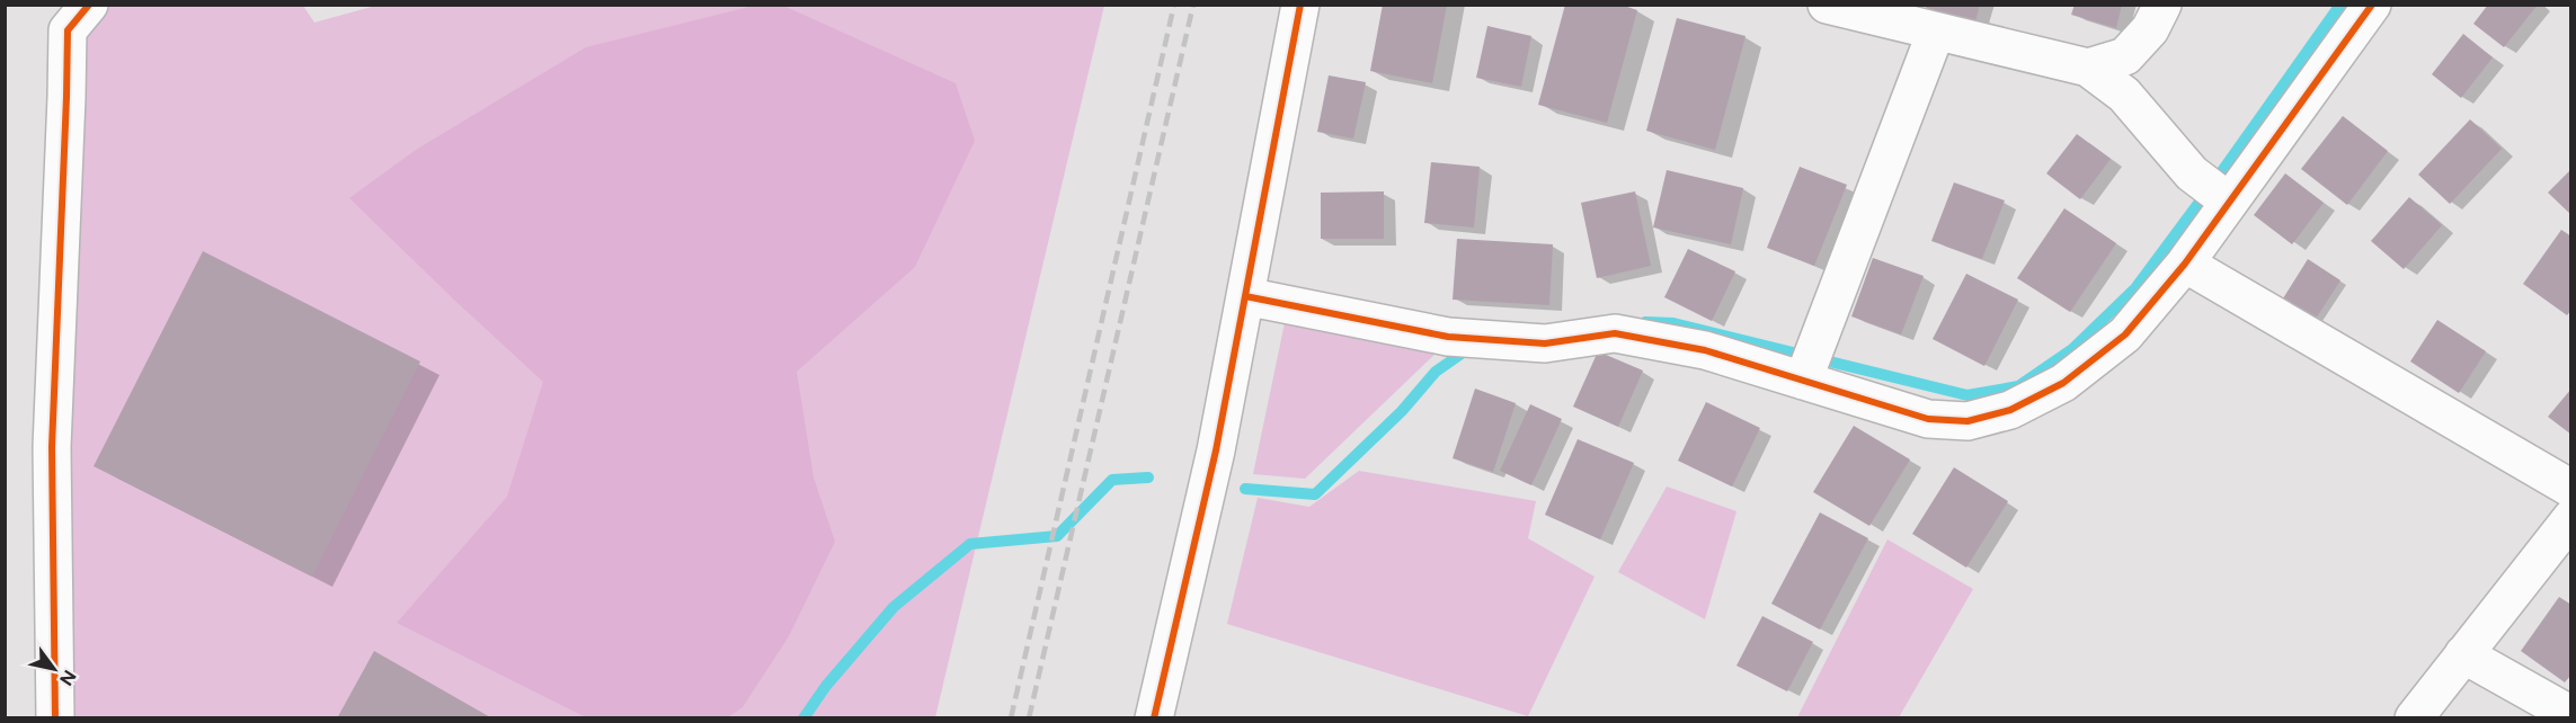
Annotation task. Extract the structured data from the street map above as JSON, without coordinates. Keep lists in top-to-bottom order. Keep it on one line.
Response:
{"north":"bottom right"}
